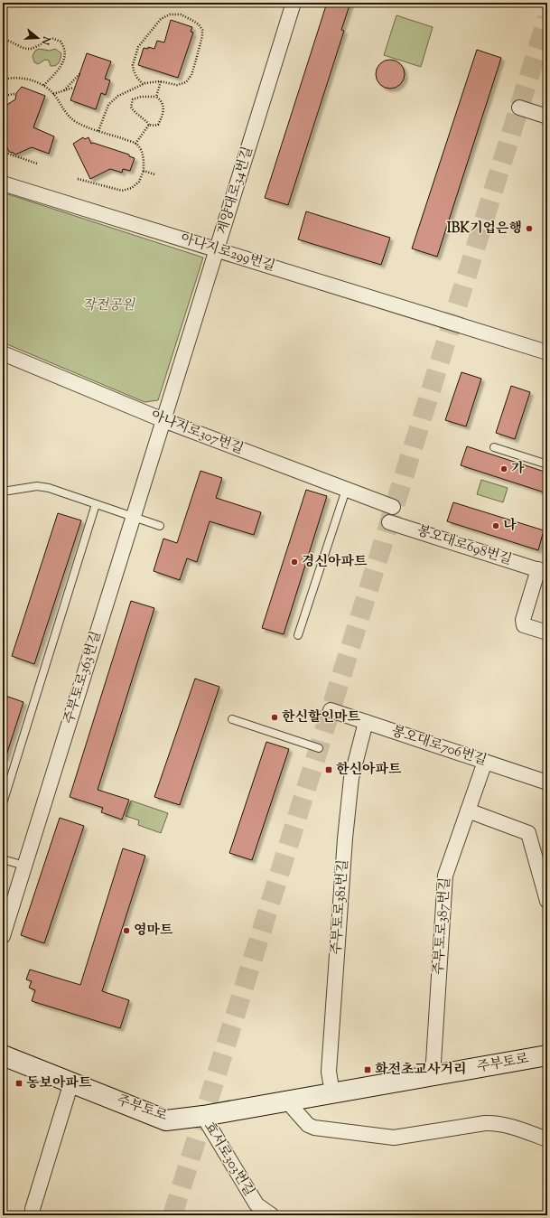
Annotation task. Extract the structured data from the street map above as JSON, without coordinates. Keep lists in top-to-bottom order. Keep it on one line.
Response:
{"streets":{"main road":["주부토로"],"street":["계양대로34번길","아나지로299번길","아나지로307번길","봉오대로698번길","주부토로363번길","봉오대로706번길","주부토로381번길","주부토로387번길","효서로303번길"]},"crossings":[["계양대로34번길","아나지로299번길"],["계양대로34번길","아나지로307번길"],["계양대로34번길","주부토로363번길"],["아나지로307번길","주부토로363번길"],["봉오대로706번길","주부토로381번길"],["봉오대로706번길","주부토로387번길"],["주부토로381번길","주부토로"],["주부토로387번길","주부토로"],["주부토로","효서로303번길"]],"parks":["작전공원"],"places":{"other":["IBK기업은행","가","나","경신아파트","한신할인마트","영마트"],"transit":["한신아파트","화전초교사거리","동보아파트"]},"north":"right"}
